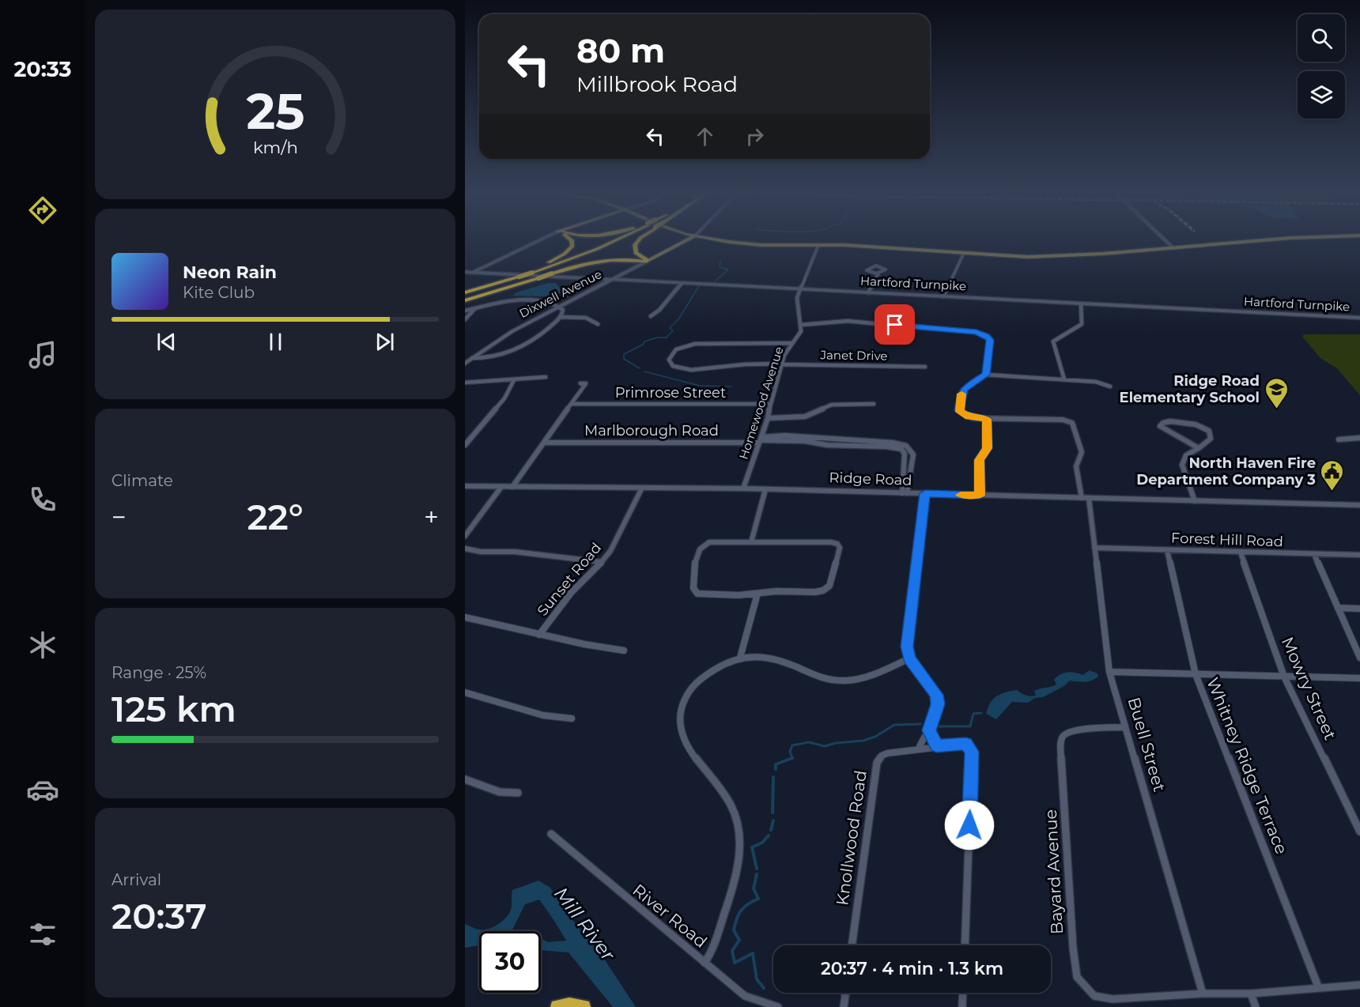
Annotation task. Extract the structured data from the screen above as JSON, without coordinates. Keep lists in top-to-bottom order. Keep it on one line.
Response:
{"streets":{"main road":["Hartford Turnpike","Dixwell Avenue","Ridge Road"],"street":["Janet Drive","Primrose Street","Homewood Avenue","Marlborough Road","Forest Hill Road","Sunset Road","Mowry Street","Buell Street","Whitney Ridge Terrace","Knollwood Road","Bayard Avenue","River Road"]},"crossings":[["Hartford Turnpike","Dixwell Avenue"],["Janet Drive","Homewood Avenue"],["Primrose Street","Homewood Avenue"],["Homewood Avenue","Marlborough Road"],["Homewood Avenue","Ridge Road"],["Ridge Road","Sunset Road"],["Ridge Road","Buell Street"],["Forest Hill Road","Mowry Street"],["Forest Hill Road","Buell Street"],["Forest Hill Road","Whitney Ridge Terrace"],["Buell Street","Bayard Avenue"],["Whitney Ridge Terrace","Bayard Avenue"]],"water":["Mill River"],"places":{"school or university":["Ridge Road Elementary School"],"public building":["North Haven Fire Department Company 3"]},"page":{"tabs":"20:33","turn":["80 m","Millbrook Road"],"song":["Neon Rain","Kite Club"],"tile":["Climate",["Range · 25%","125 km"],["Arrival","20:37"]],"heat":["−","22°","+"],"limit":"30","trip":"20:37 · 4 min · 1.3 km","gauge":["25","km/h"]}}
